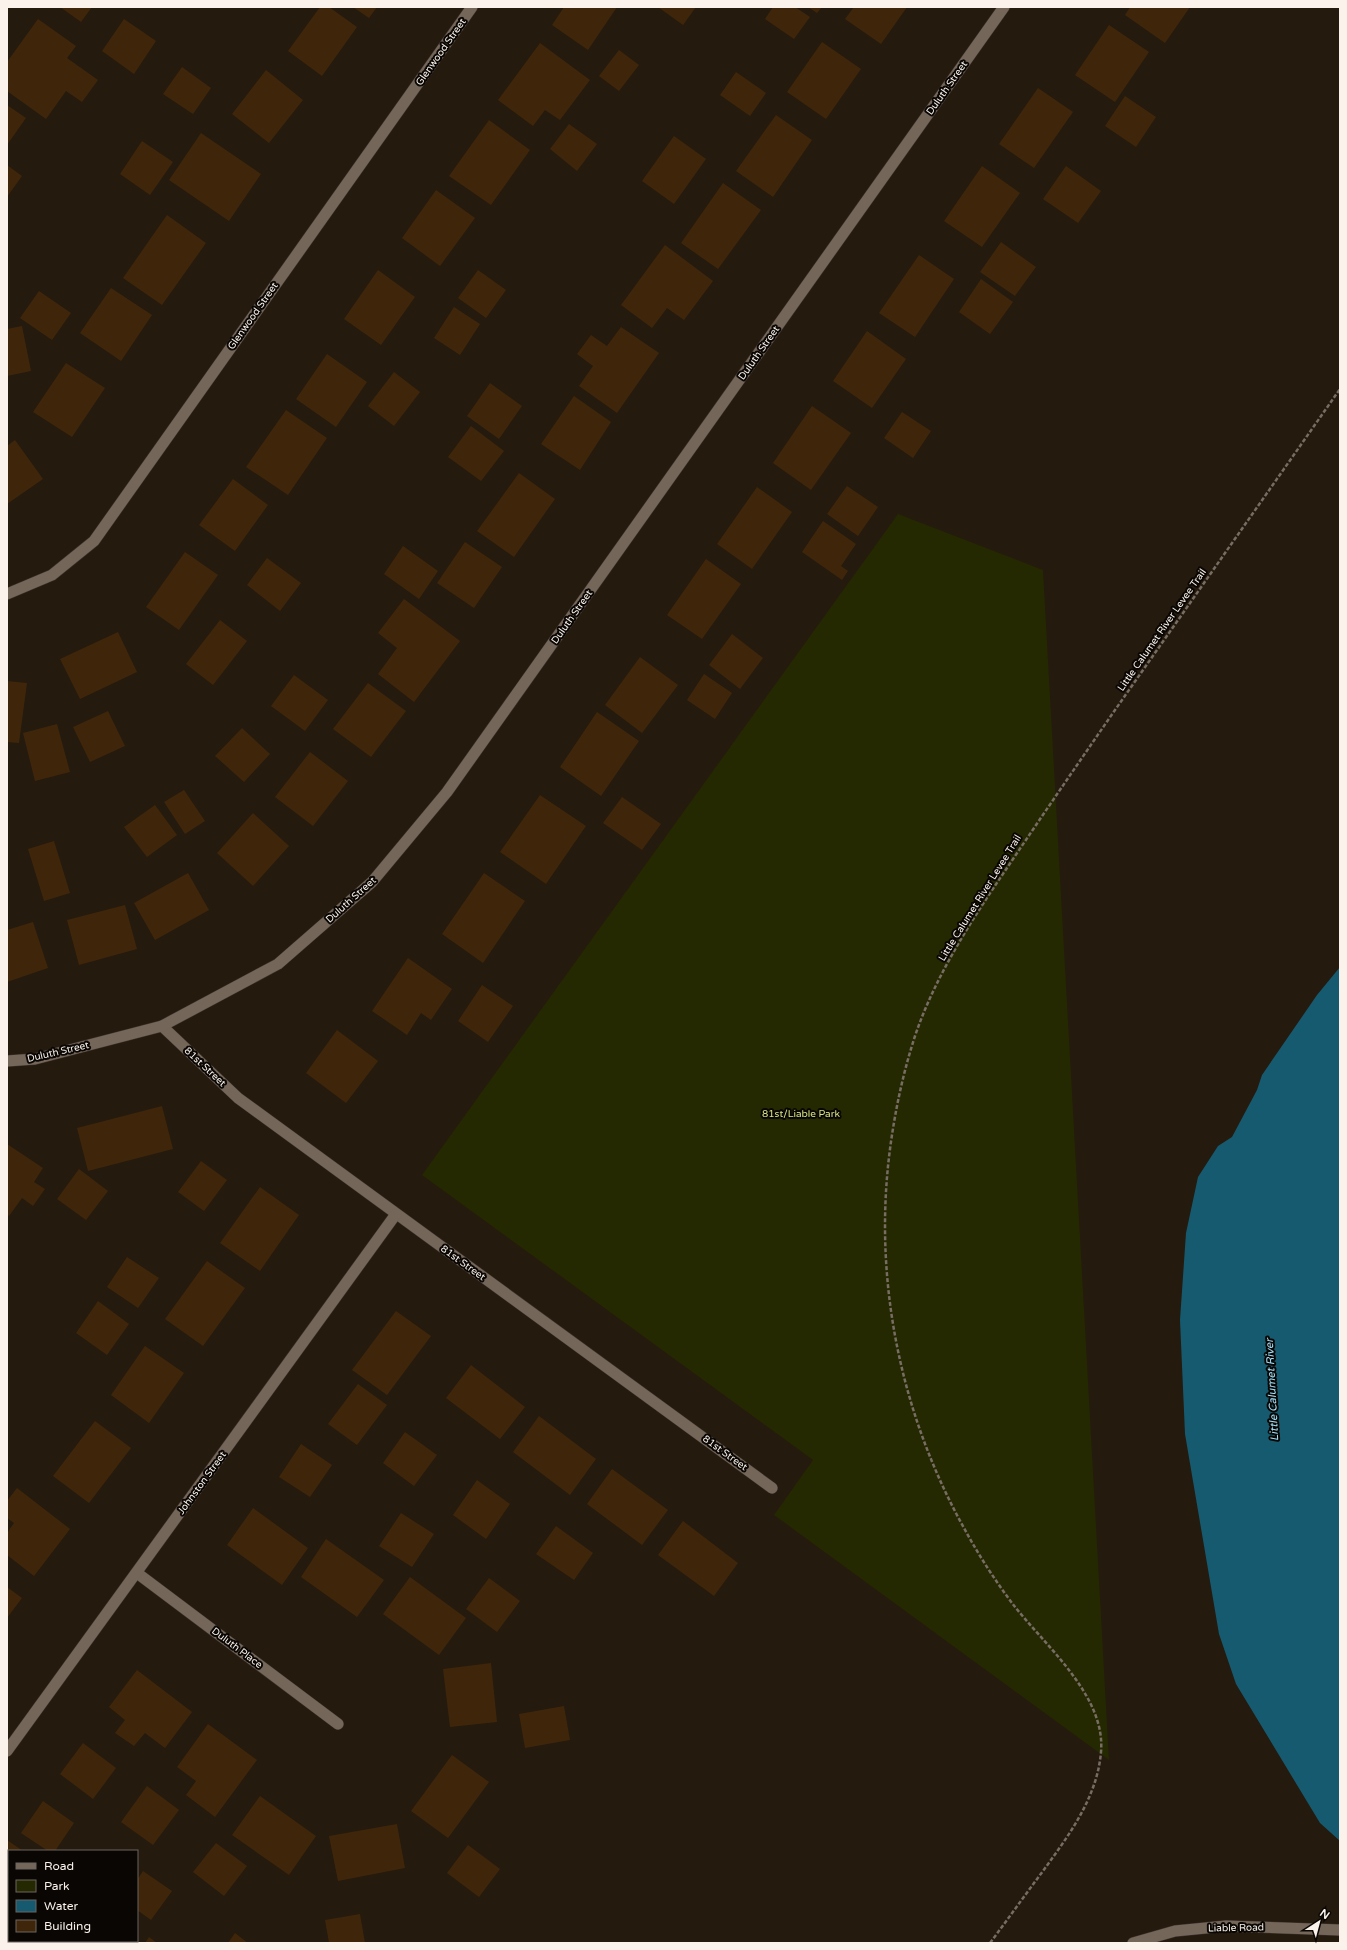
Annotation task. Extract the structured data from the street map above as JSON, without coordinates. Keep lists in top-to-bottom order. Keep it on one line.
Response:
{"streets":{"street":["Glenwood Street","Duluth Street","81st Street","Johnston Street","Duluth Place","Liable Road"],"path":["Little Calumet River Levee Trail"]},"crossings":[["Duluth Street","81st Street"],["81st Street","Johnston Street"],["Johnston Street","Duluth Place"]],"water":["Little Calumet River"],"parks":["81st/Liable Park"],"legend":["Road","Park","Water","Building"],"north":"top right"}
